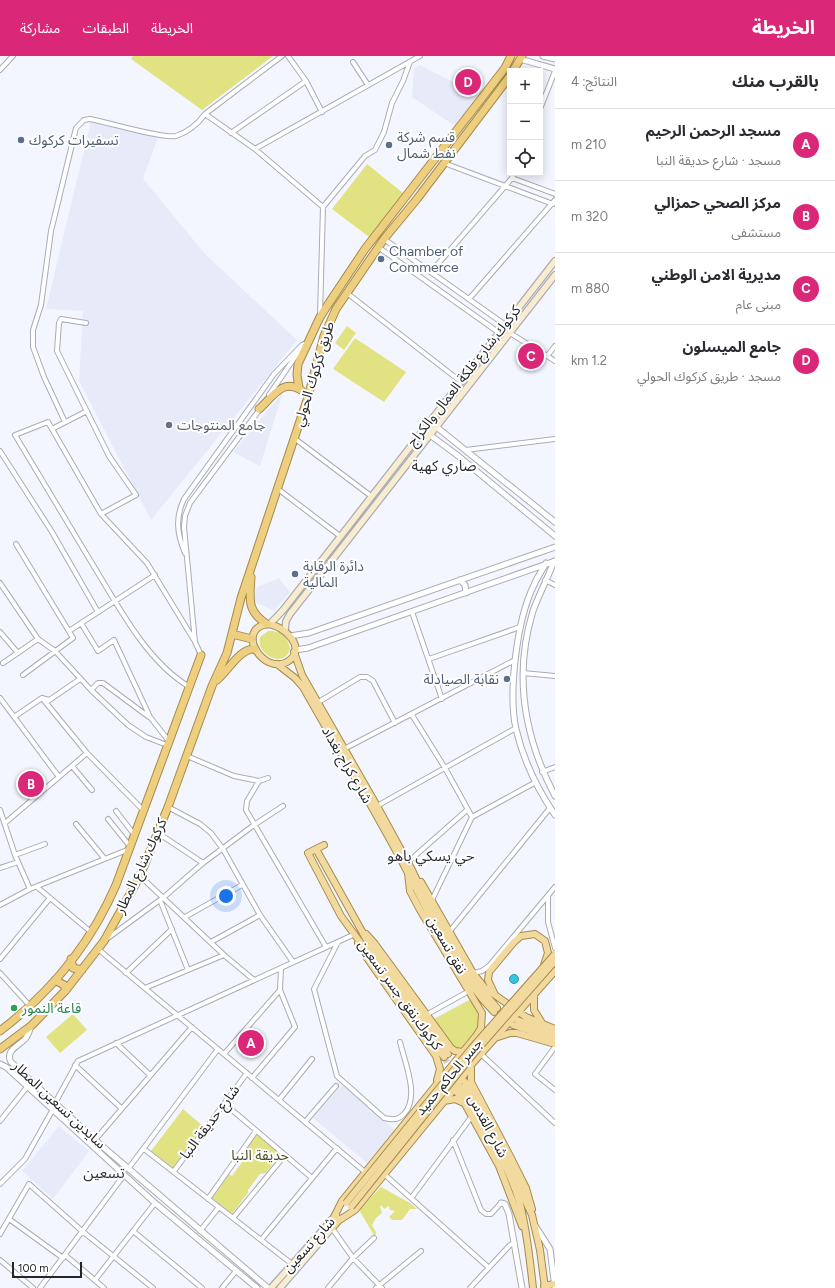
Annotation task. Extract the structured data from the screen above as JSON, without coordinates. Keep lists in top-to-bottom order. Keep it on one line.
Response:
{"streets":{"highway":["طريق كركوك الحولي","كركوك,شارع المطار"],"main road":["كركوك,شارع فلكة العمال والكراج","شارع كراج بغداد","نفق تسعين","جسر الحاكم حميد","شارع القدس","شارع تسعين"],"street":["سايدين تسعين المطار","شارع حديقة النبا"]},"crossings":[["طريق كركوك الحولي","كركوك,شارع المطار"],["كركوك,شارع فلكة العمال والكراج","شارع كراج بغداد"],["شارع كراج بغداد","نفق تسعين"],["كركوك,شارع المطار","سايدين تسعين المطار"],["جسر الحاكم حميد","شارع تسعين"],["سايدين تسعين المطار","شارع تسعين"]],"districts":["صاري كهية","حي يسكي باهو","تسعین"],"parks":["حديقة النبا"],"places":["تسفيرات كركوك","قسم شركة نفط شمال","Chamber of Commerce","جامع المنتوجات","دائرة الرقابة المالية","نقابة الصيادلة","قاعة النمور"],"scale_bar":"100 m","page":{"header":"الخريطة","nav":["الخريطة","الطبقات","مشاركة"],"heading":["بالقرب منك","النتائج: 4"],"pins":["D","C","B","A"],"map_buttons":["+","−"],"list":[{"mark":"A","name":"مسجد الرحمن الرحيم","note":"مسجد · شارع حديقة النبا","value":"210 m"},{"mark":"B","name":"مركز الصحي حمزالي","note":"مستشفى","value":"320 m"},{"mark":"C","name":"مديرية الامن الوطني","note":"مبنى عام","value":"880 m"},{"mark":"D","name":"جامع الميسلون","note":"مسجد · طريق كركوك الحولي","value":"1.2 km"}],"scale":"100 m"}}
